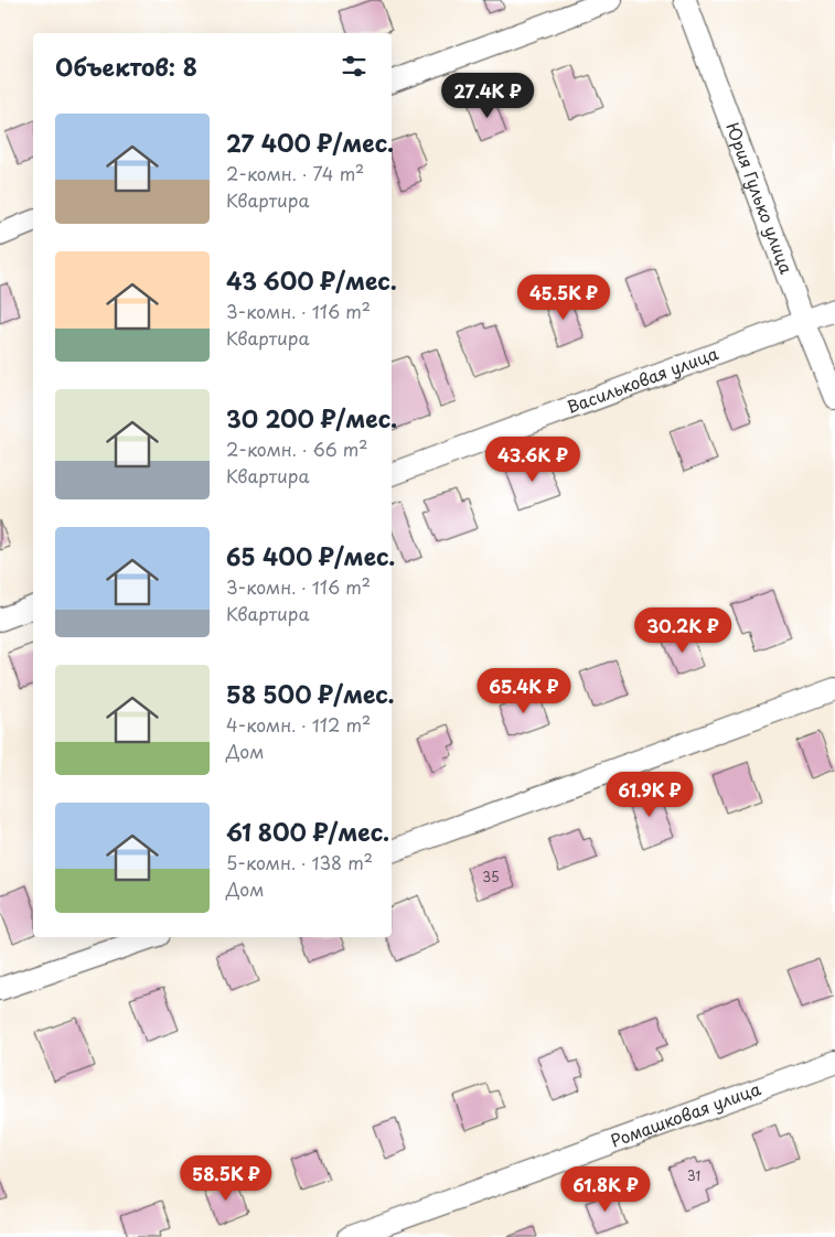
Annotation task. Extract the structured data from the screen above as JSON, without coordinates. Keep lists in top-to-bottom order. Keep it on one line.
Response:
{"streets":{"street":["Юрия Гулько улица","Васильковая улица","Ромашковая улица"]},"crossings":[["Юрия Гулько улица","Васильковая улица"]],"house_numbers":["35","31"],"page":{"heading":"Объектов: 8","price":["27.4K ₽","45.5K ₽","43.6K ₽","30.2K ₽","65.4K ₽","61.9K ₽","58.5K ₽","61.8K ₽"],"list":[{"name":"27 400 ₽/мес.","note":"2-комн. · 74 m² · Квартира"},{"name":"43 600 ₽/мес.","note":"3-комн. · 116 m² · Квартира"},{"name":"30 200 ₽/мес.","note":"2-комн. · 66 m² · Квартира"},{"name":"65 400 ₽/мес.","note":"3-комн. · 116 m² · Квартира"},{"name":"58 500 ₽/мес.","note":"4-комн. · 112 m² · Дом"},{"name":"61 800 ₽/мес.","note":"5-комн. · 138 m² · Дом"}]}}
